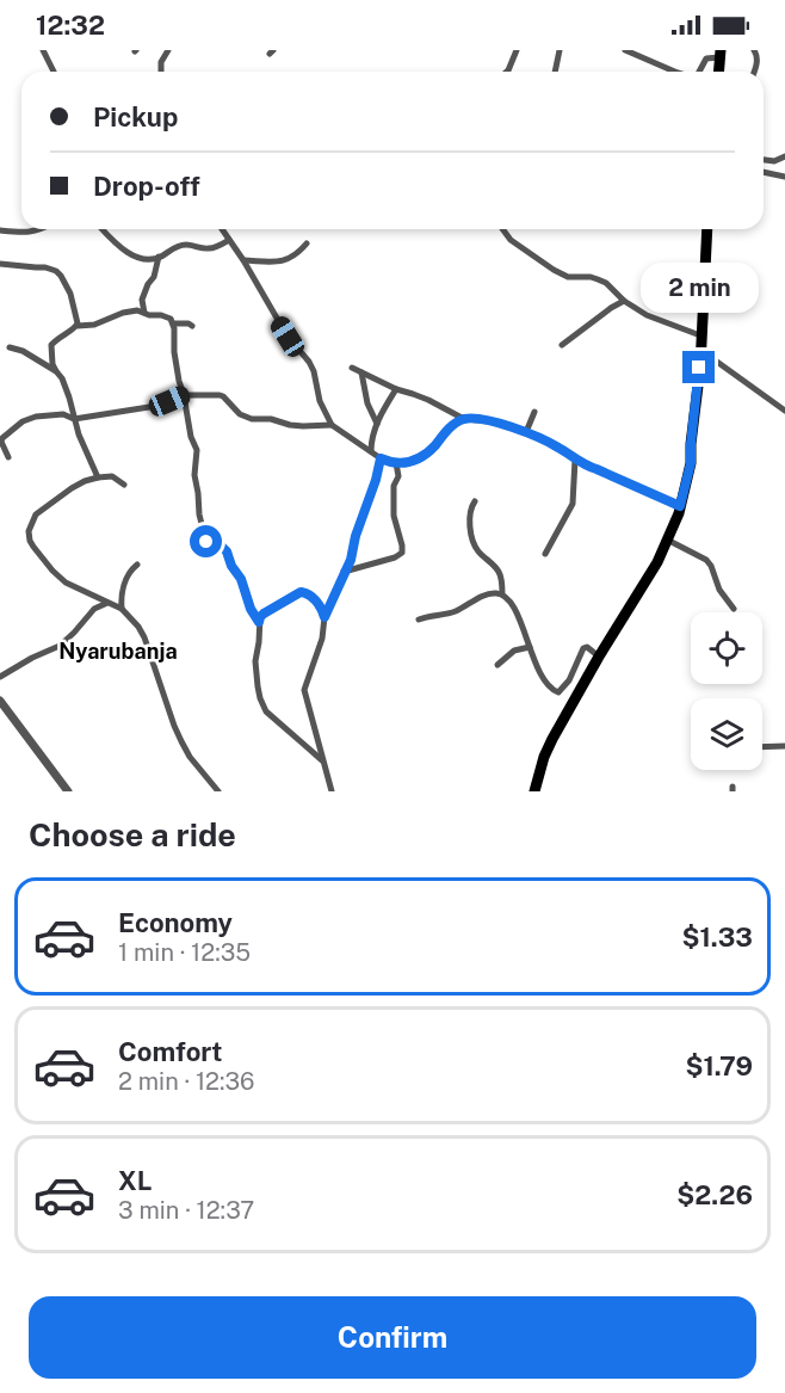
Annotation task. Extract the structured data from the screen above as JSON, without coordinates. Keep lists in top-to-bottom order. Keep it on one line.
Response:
{"districts":["Nyarubanja"],"page":{"status":"12:32","banner":["Pickup","Drop-off"],"bubble":"2 min","heading":"Choose a ride","list":[{"name":"Economy","note":"1 min · 12:35","value":"$1.33"},{"name":"Comfort","note":"2 min · 12:36","value":"$1.79"},{"name":"XL","note":"3 min · 12:37","value":"$2.26"}],"buttons":"Confirm"}}
